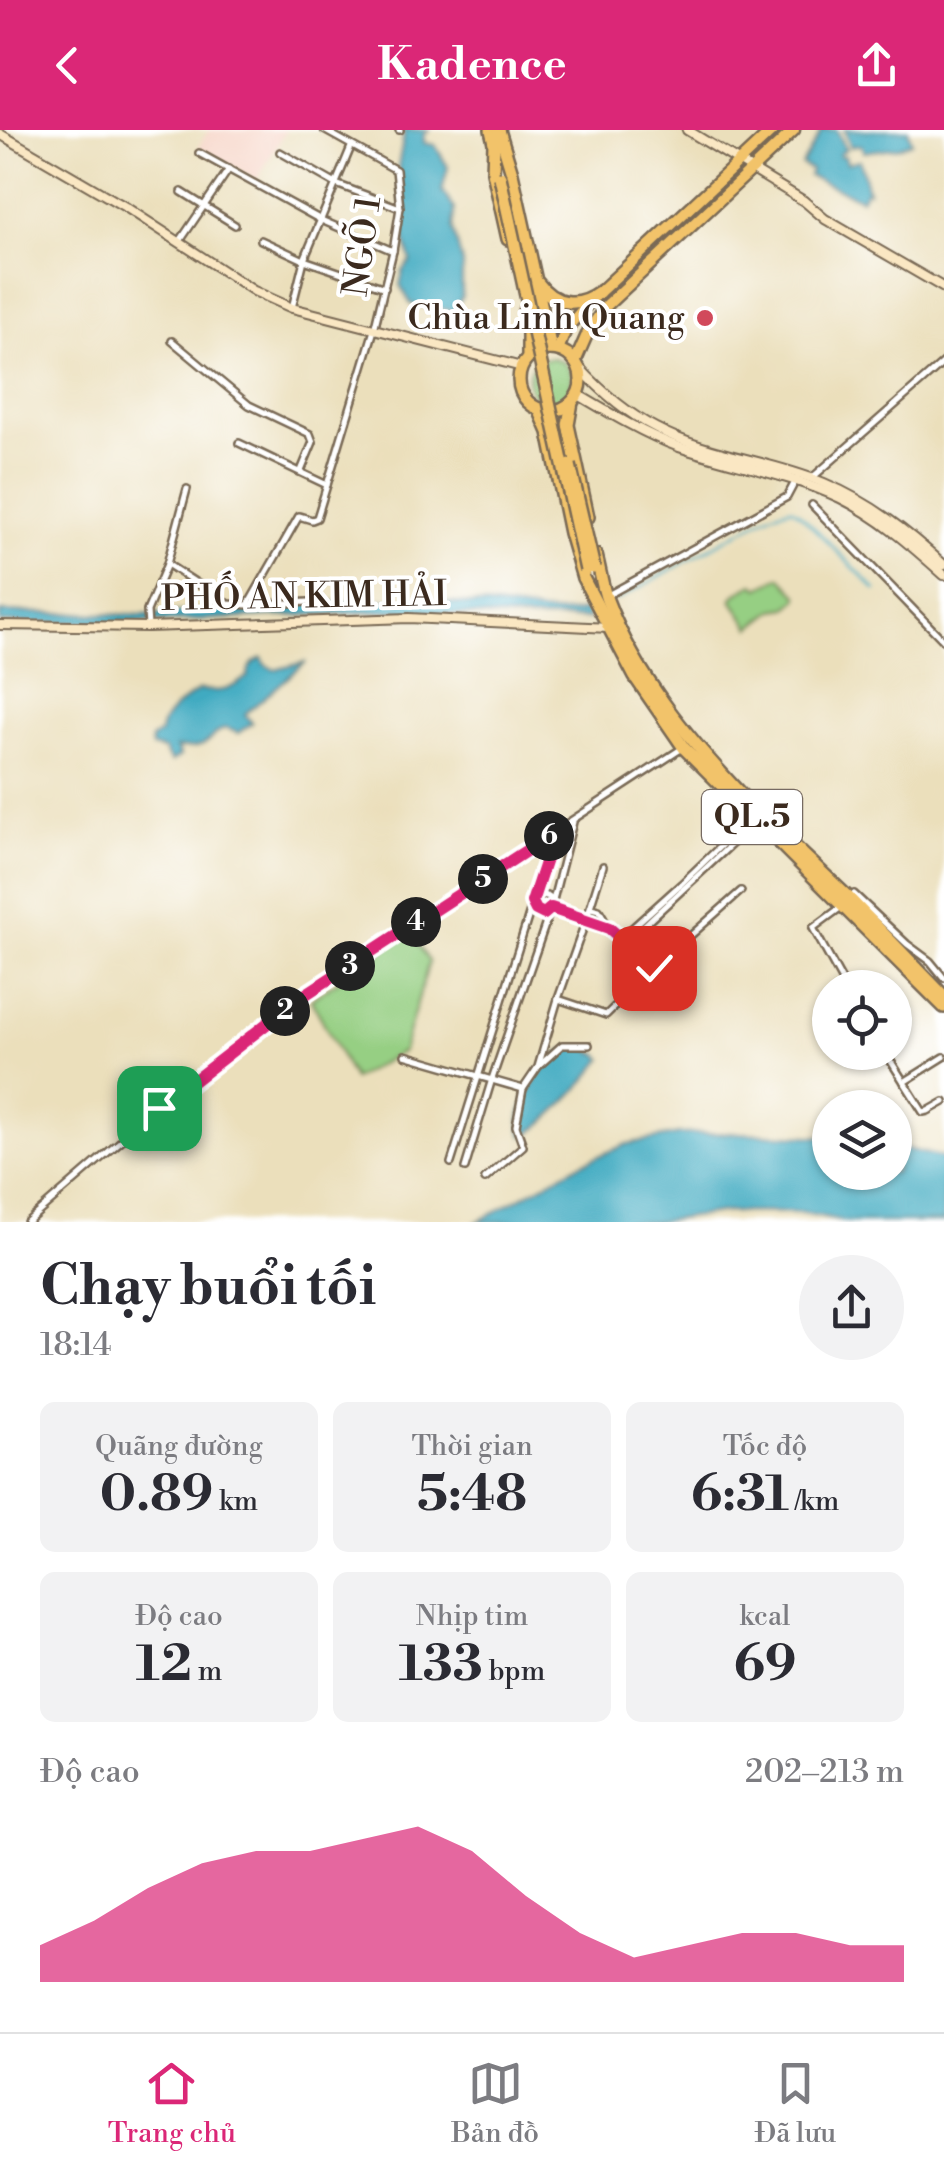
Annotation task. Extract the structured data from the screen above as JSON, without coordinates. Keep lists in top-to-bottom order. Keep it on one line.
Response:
{"streets":{"highway":["QL.5"],"main road":["PHỐ AN KIM HẢI"],"street":["NGÕ 1"]},"crossings":[["PHỐ AN KIM HẢI","QL.5"]],"places":["Chùa Linh Quang"],"page":{"header":"Kadence","pins":["6","5","4","3","2"],"heading":["Chạy buổi tối","18:14"],"stats":[["Quãng đường","0.89 km"],["Thời gian","5:48"],["Tốc độ","6:31 /km"],["Độ cao","12 m"],["Nhịp tim","133 bpm"],["kcal","69"]],"chart":["Độ cao","202–213 m"],"tabs":["Trang chủ","Bản đồ","Đã lưu"]}}
